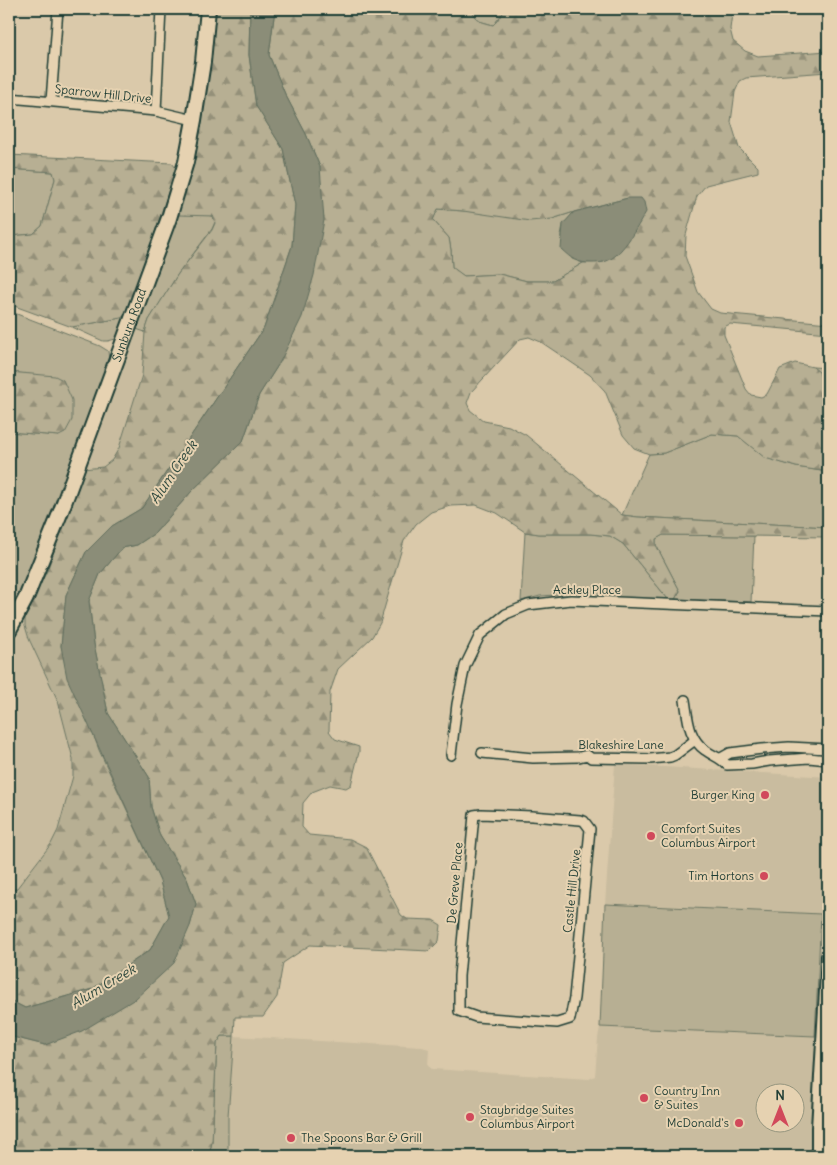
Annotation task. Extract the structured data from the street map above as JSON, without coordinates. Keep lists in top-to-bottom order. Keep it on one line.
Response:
{"streets":{"main road":["Sunbury Road"],"street":["Sparrow Hill Drive","Ackley Place","Blakeshire Lane","De Greve Place","Castle Hill Drive"]},"crossings":[["Sparrow Hill Drive","Sunbury Road"],["De Greve Place","Castle Hill Drive"]],"water":["Alum Creek"],"places":["Burger King","Comfort Suites Columbus Airport","Tim Hortons","Country Inn & Suites","Staybridge Suites Columbus Airport","McDonald's","The Spoons Bar & Grill"],"north":"top"}
